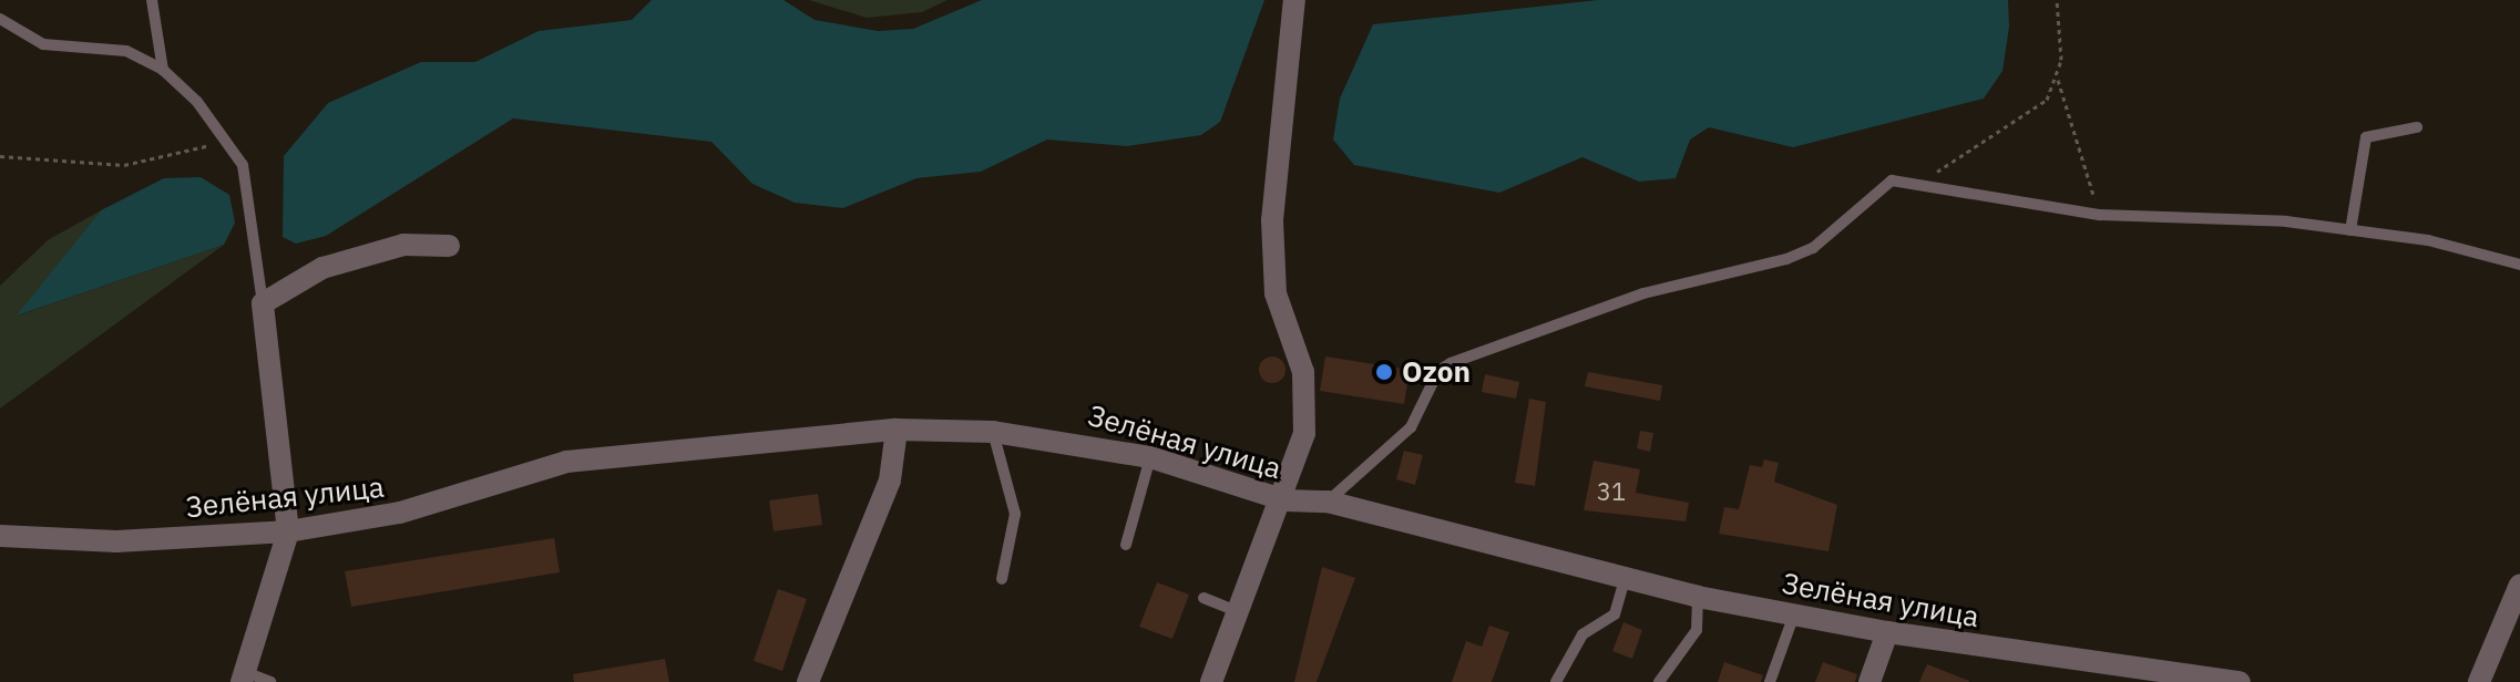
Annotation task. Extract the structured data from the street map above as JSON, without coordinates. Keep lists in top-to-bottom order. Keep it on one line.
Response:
{"streets":{"street":["Зелёная улица"]},"places":["Ozon"],"house_numbers":["31"]}
